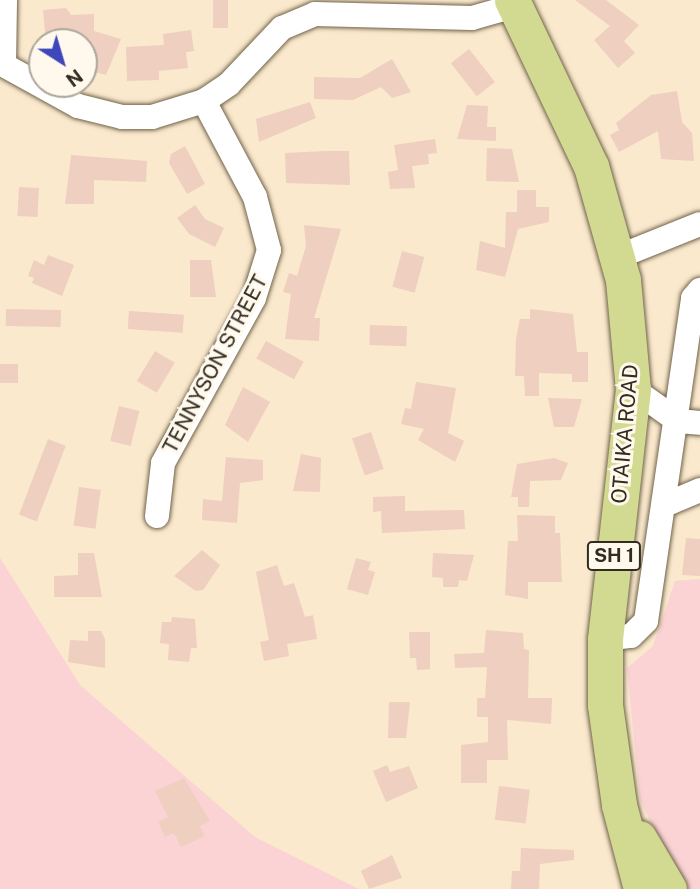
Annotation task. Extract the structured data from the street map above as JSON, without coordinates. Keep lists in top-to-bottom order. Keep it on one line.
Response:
{"streets":{"highway":["OTAIKA ROAD","SH 1"],"street":["TENNYSON STREET"]},"north":"bottom right"}
